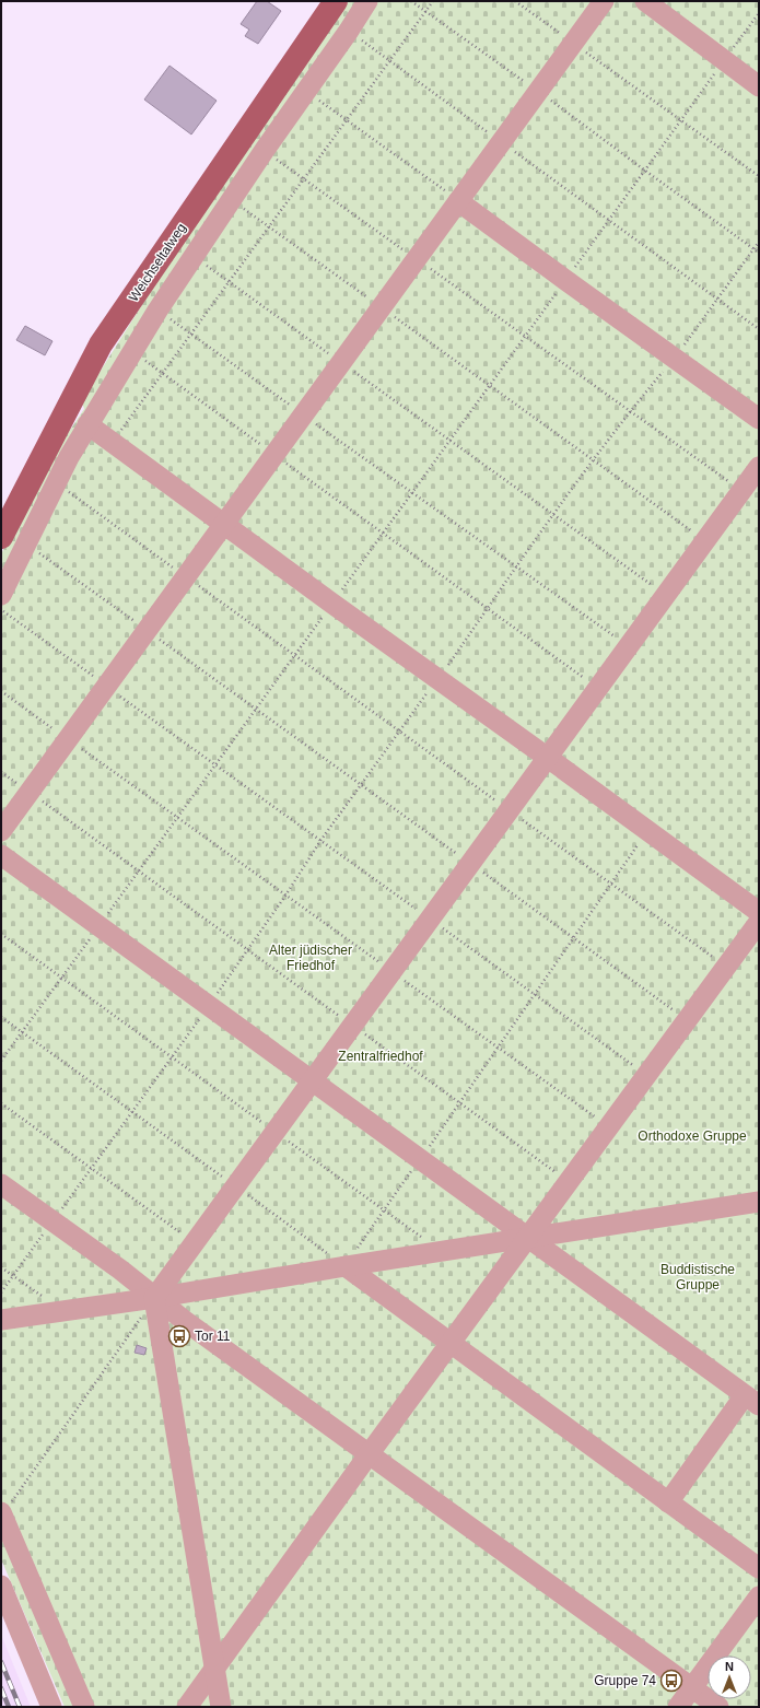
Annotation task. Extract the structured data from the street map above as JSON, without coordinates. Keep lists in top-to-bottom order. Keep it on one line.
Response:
{"streets":{"main road":["Weichseltalweg"]},"parks":["Alter jüdischer Friedhof","Zentralfriedhof","Orthodoxe Gruppe","Buddistische Gruppe"],"places":{"bus stop":["Tor 11","Gruppe 74"]},"north":"top"}
